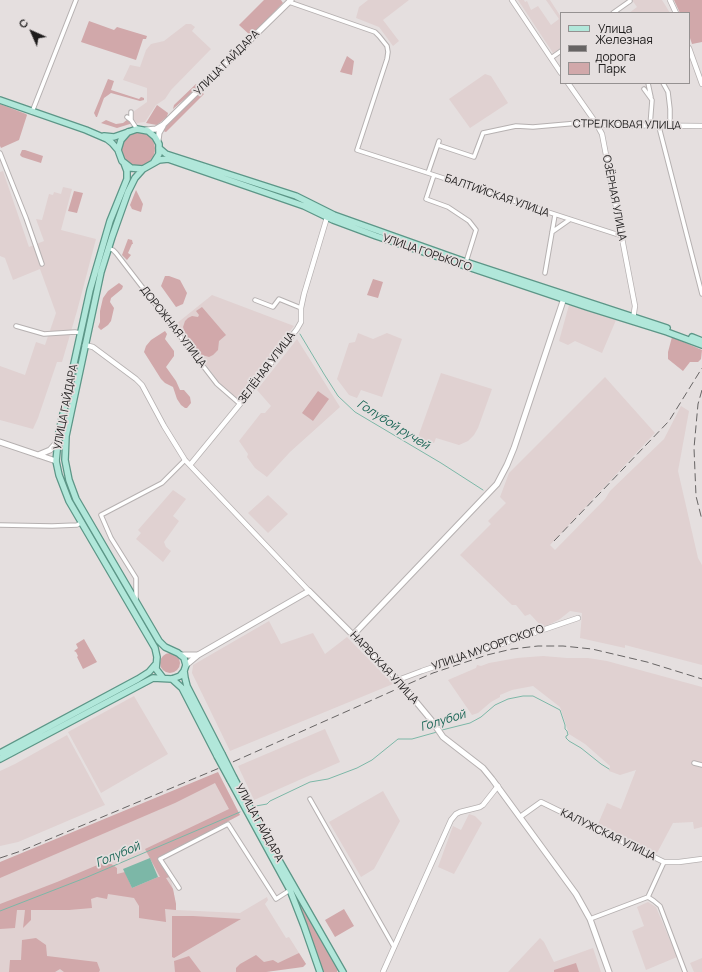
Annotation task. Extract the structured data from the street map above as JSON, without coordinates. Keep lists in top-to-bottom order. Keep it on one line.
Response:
{"streets":{"main road":["УЛИЦА ГАЙДАРА","УЛИЦА ГОРЬКОГО","НАРВСКАЯ УЛИЦА"],"street":["СТРЕЛКОВАЯ УЛИЦА","БАЛТИЙСКАЯ УЛИЦА","ОЗЁРНАЯ УЛИЦА","ДОРОЖНАЯ УЛИЦА","ЗЕЛЁНАЯ УЛИЦА","УЛИЦА МУСОРГСКОГО","КАЛУЖСКАЯ УЛИЦА"]},"crossings":[["УЛИЦА ГАЙДАРА","БАЛТИЙСКАЯ УЛИЦА"],["УЛИЦА ГАЙДАРА","УЛИЦА ГОРЬКОГО"],["УЛИЦА ГАЙДАРА","ДОРОЖНАЯ УЛИЦА"],["УЛИЦА ГАЙДАРА","НАРВСКАЯ УЛИЦА"],["СТРЕЛКОВАЯ УЛИЦА","БАЛТИЙСКАЯ УЛИЦА"],["СТРЕЛКОВАЯ УЛИЦА","ОЗЁРНАЯ УЛИЦА"],["БАЛТИЙСКАЯ УЛИЦА","ОЗЁРНАЯ УЛИЦА"],["ОЗЁРНАЯ УЛИЦА","УЛИЦА ГОРЬКОГО"],["УЛИЦА ГОРЬКОГО","ЗЕЛЁНАЯ УЛИЦА"],["ДОРОЖНАЯ УЛИЦА","ЗЕЛЁНАЯ УЛИЦА"],["ЗЕЛЁНАЯ УЛИЦА","НАРВСКАЯ УЛИЦА"],["УЛИЦА МУСОРГСКОГО","НАРВСКАЯ УЛИЦА"],["НАРВСКАЯ УЛИЦА","КАЛУЖСКАЯ УЛИЦА"]],"water":["Голубой ручей","Голубой"],"legend":["Улица","Железная дорога","Парк"],"north":"top left"}
